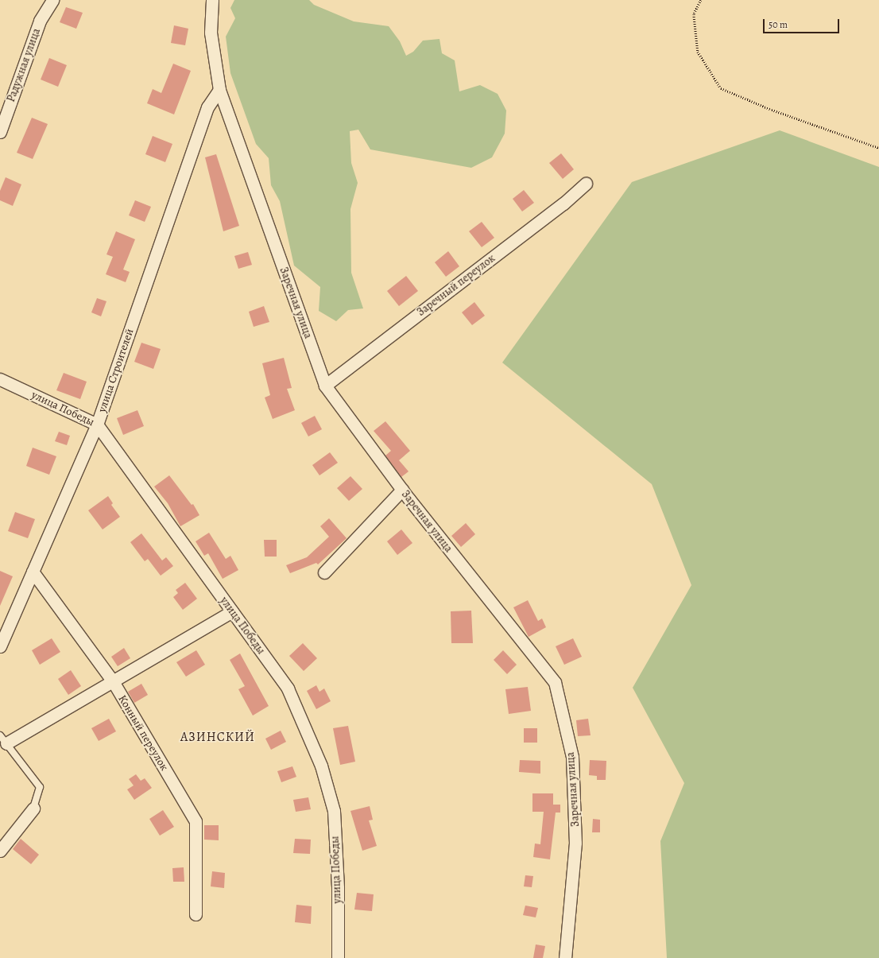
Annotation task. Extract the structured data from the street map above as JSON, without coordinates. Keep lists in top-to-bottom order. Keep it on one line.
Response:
{"streets":{"street":["Радужная улица","Заречный переулок","Заречная улица","улица Строителей","улица Победы","Конный переулок"]},"crossings":[["Заречный переулок","Заречная улица"],["Заречная улица","улица Строителей"],["улица Строителей","улица Победы"],["улица Строителей","Конный переулок"]],"districts":["АЗИНСКИЙ"],"scale_bar":"50 m"}
